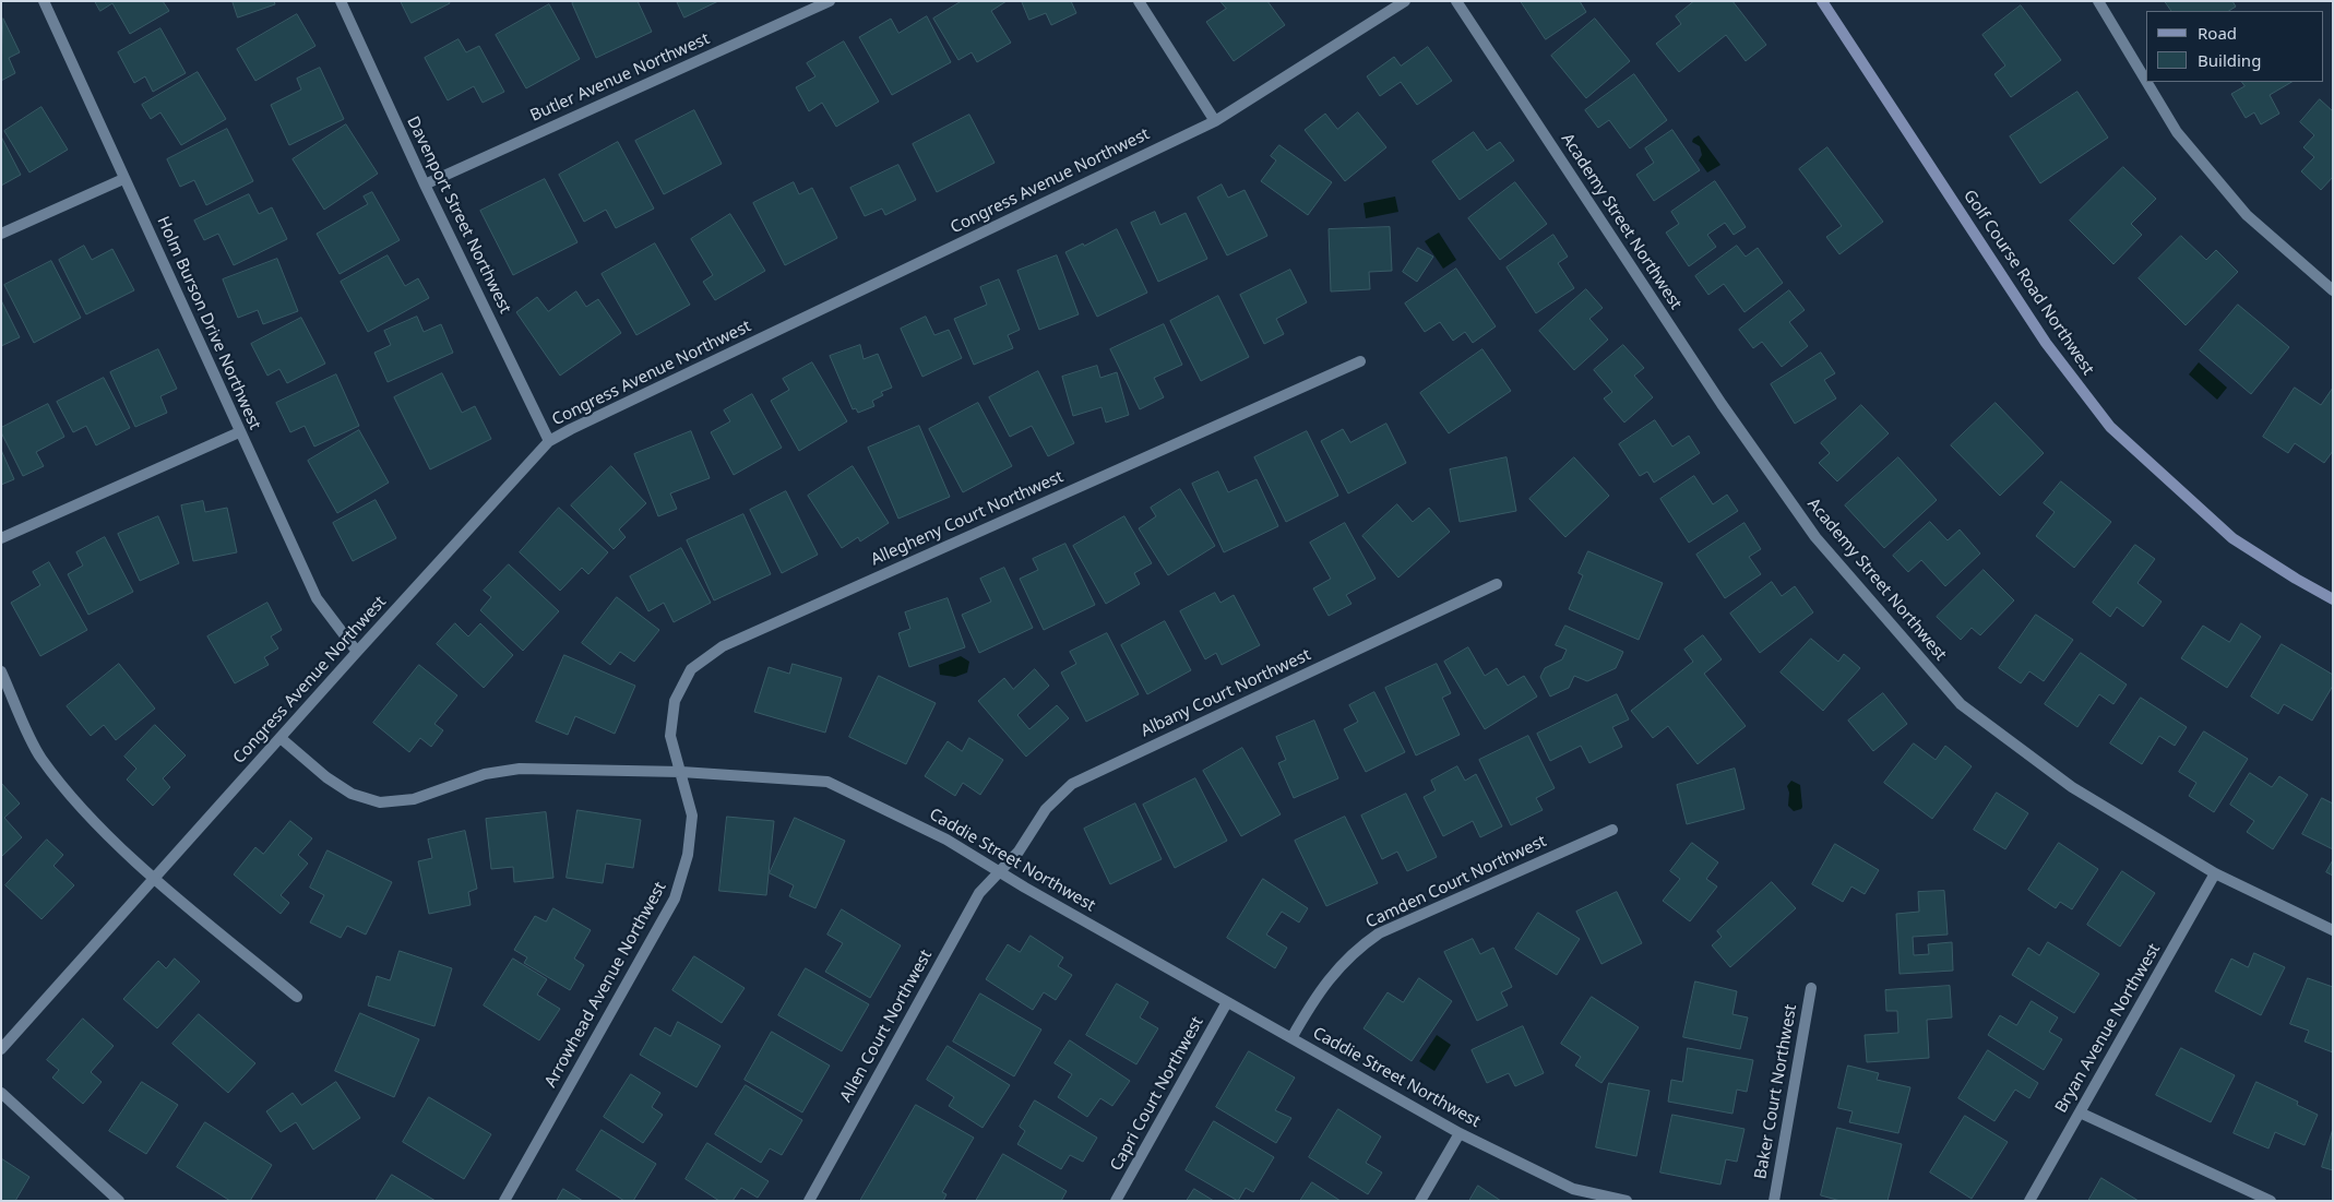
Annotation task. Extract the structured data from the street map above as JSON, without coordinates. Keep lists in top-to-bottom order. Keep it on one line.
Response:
{"streets":{"main road":["Golf Course Road Northwest"],"street":["Butler Avenue Northwest","Congress Avenue Northwest","Davenport Street Northwest","Academy Street Northwest","Holm Burson Drive Northwest","Allegheny Court Northwest","Albany Court Northwest","Caddie Street Northwest","Camden Court Northwest","Arrowhead Avenue Northwest","Allen Court Northwest","Bryan Avenue Northwest","Baker Court Northwest","Capri Court Northwest"]},"crossings":[["Butler Avenue Northwest","Davenport Street Northwest"],["Congress Avenue Northwest","Davenport Street Northwest"],["Congress Avenue Northwest","Holm Burson Drive Northwest"],["Congress Avenue Northwest","Caddie Street Northwest"],["Academy Street Northwest","Bryan Avenue Northwest"],["Allegheny Court Northwest","Caddie Street Northwest"],["Allegheny Court Northwest","Arrowhead Avenue Northwest"],["Albany Court Northwest","Caddie Street Northwest"],["Albany Court Northwest","Allen Court Northwest"],["Caddie Street Northwest","Camden Court Northwest"],["Caddie Street Northwest","Arrowhead Avenue Northwest"],["Caddie Street Northwest","Allen Court Northwest"],["Caddie Street Northwest","Capri Court Northwest"]],"legend":["Road","Building"]}
